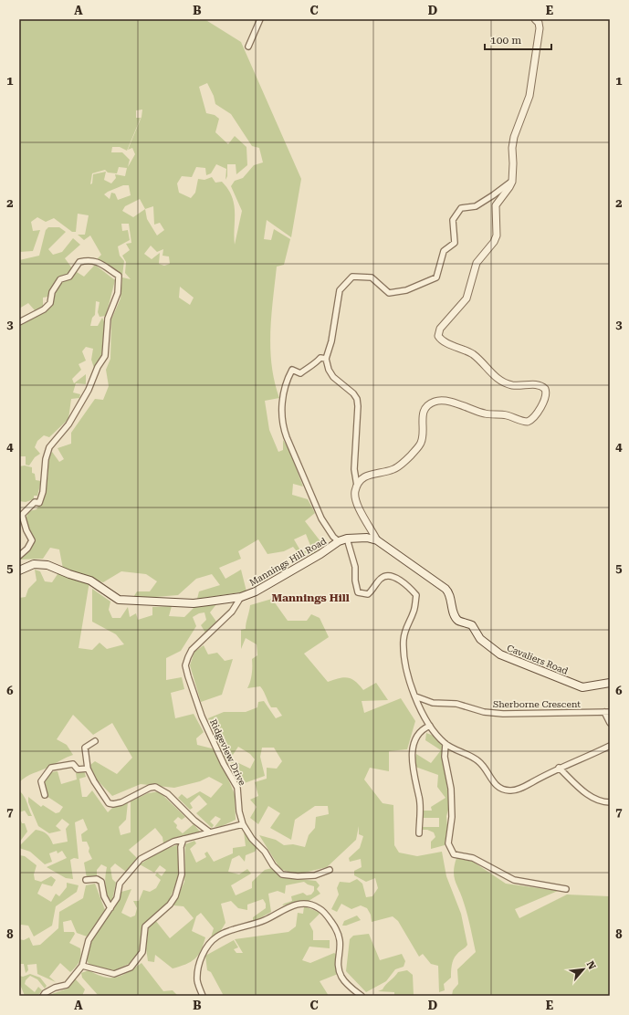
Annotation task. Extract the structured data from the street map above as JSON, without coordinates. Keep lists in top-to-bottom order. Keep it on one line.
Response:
{"streets":{"main road":["Mannings Hill Road","Cavaliers Road"],"street":["Sherborne Crescent","Ridgeview Drive"]},"crossings":[["Mannings Hill Road","Cavaliers Road"],["Mannings Hill Road","Ridgeview Drive"]],"districts":["Mannings Hill"],"scale_bar":"100 m","north":"top right","grid":{"columns":["A","B","C","D","E"],"rows":["1","2","3","4","5","6","7","8"]}}
